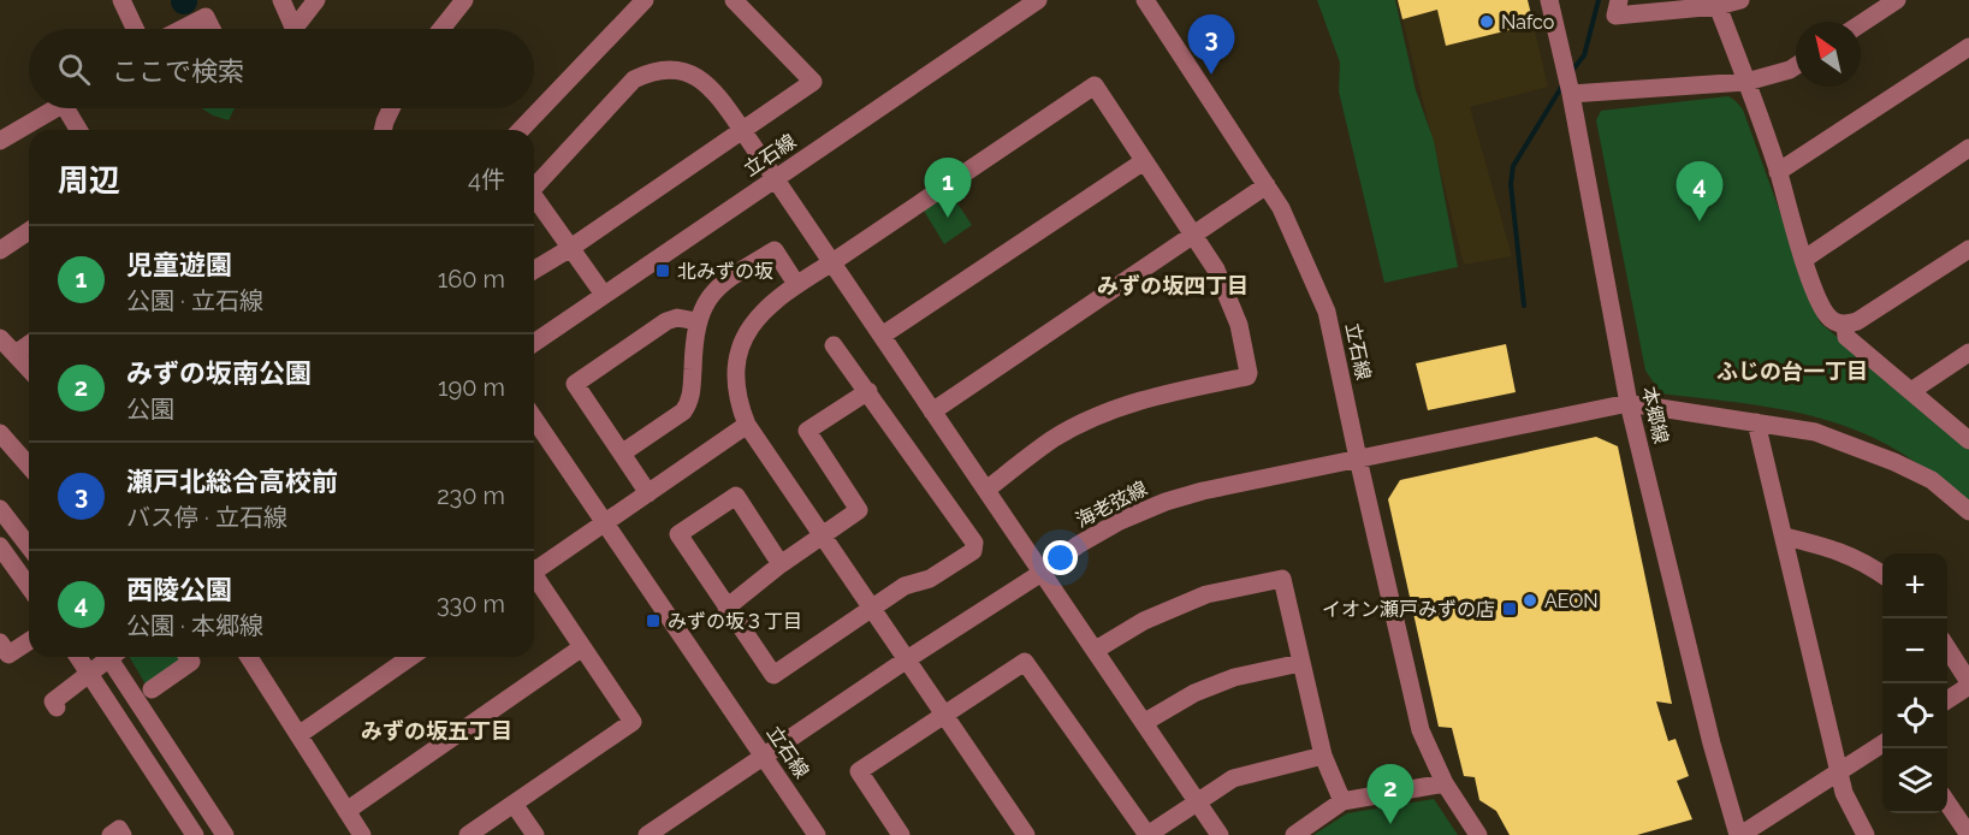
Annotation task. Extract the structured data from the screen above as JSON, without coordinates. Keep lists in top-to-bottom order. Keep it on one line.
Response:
{"streets":{"street":["立石線","本郷線","海老弦線"]},"crossings":[["立石線","海老弦線"],["本郷線","海老弦線"]],"districts":["みずの坂四丁目","ふじの台一丁目","みずの坂五丁目"],"places":{"other":["Nafco","AEON"],"transit":["北みずの坂","イオン瀬戸みずの店","みずの坂３丁目"]},"north":"top left","page":{"pins":["3","1","4","2"],"search":"ここで検索","heading":["周辺","4件"],"list":[{"mark":"1","name":"児童遊園","note":"公園 · 立石線","value":"160 m"},{"mark":"2","name":"みずの坂南公園","note":"公園","value":"190 m"},{"mark":"3","name":"瀬戸北総合高校前","note":"バス停 · 立石線","value":"230 m"},{"mark":"4","name":"西陵公園","note":"公園 · 本郷線","value":"330 m"}],"map_buttons":["+","−"]}}
